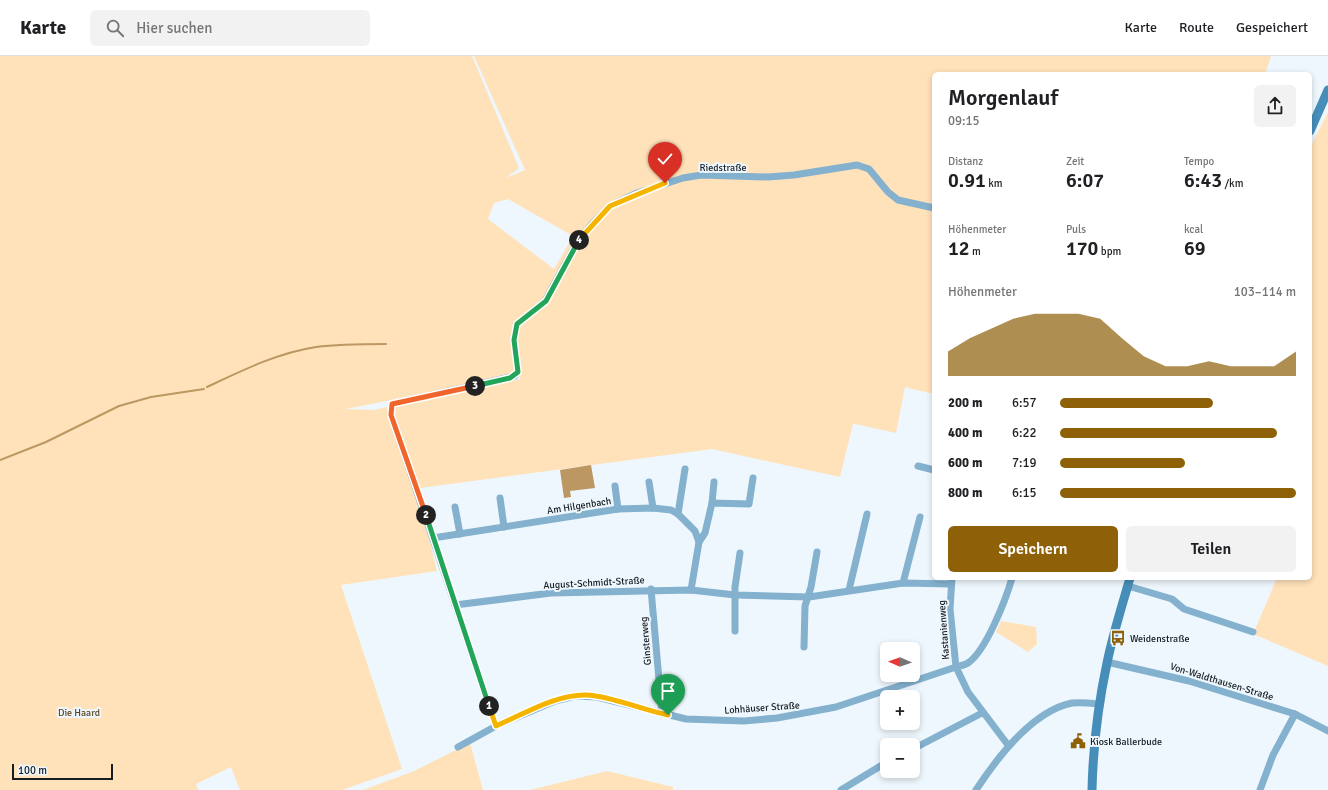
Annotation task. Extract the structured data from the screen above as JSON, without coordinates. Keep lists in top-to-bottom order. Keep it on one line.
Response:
{"streets":{"street":["Riedstraße","Am Hilgenbach","August-Schmidt-Straße","Kastanienweg","Ginsterweg","Von-Waldthausen-Straße","Lohhäuser Straße"]},"crossings":[["Riedstraße","Am Hilgenbach"],["August-Schmidt-Straße","Kastanienweg"],["August-Schmidt-Straße","Ginsterweg"],["Kastanienweg","Lohhäuser Straße"],["Ginsterweg","Lohhäuser Straße"]],"parks":["Die Haard"],"places":{"bus stop":["Weidenstraße"],"public building":["Kiosk Ballerbude"]},"scale_bar":"100 m","north":"left","page":{"header":"Karte","search":"Hier suchen","nav":["Karte","Route","Gespeichert"],"heading":["Morgenlauf","09:15"],"stats":[["Distanz","0.91 km"],["Zeit","6:07"],["Tempo","6:43 /km"],["Höhenmeter","12 m"],["Puls","170 bpm"],["kcal","69"]],"pins":["4","3","2","1"],"chart":["Höhenmeter","103–114 m"],"list":[{"name":"200 m","note":"6:57"},{"name":"400 m","note":"6:22"},{"name":"600 m","note":"7:19"},{"name":"800 m","note":"6:15"}],"buttons":["Speichern","Teilen"],"map_buttons":["+","−"],"scale":"100 m"}}
